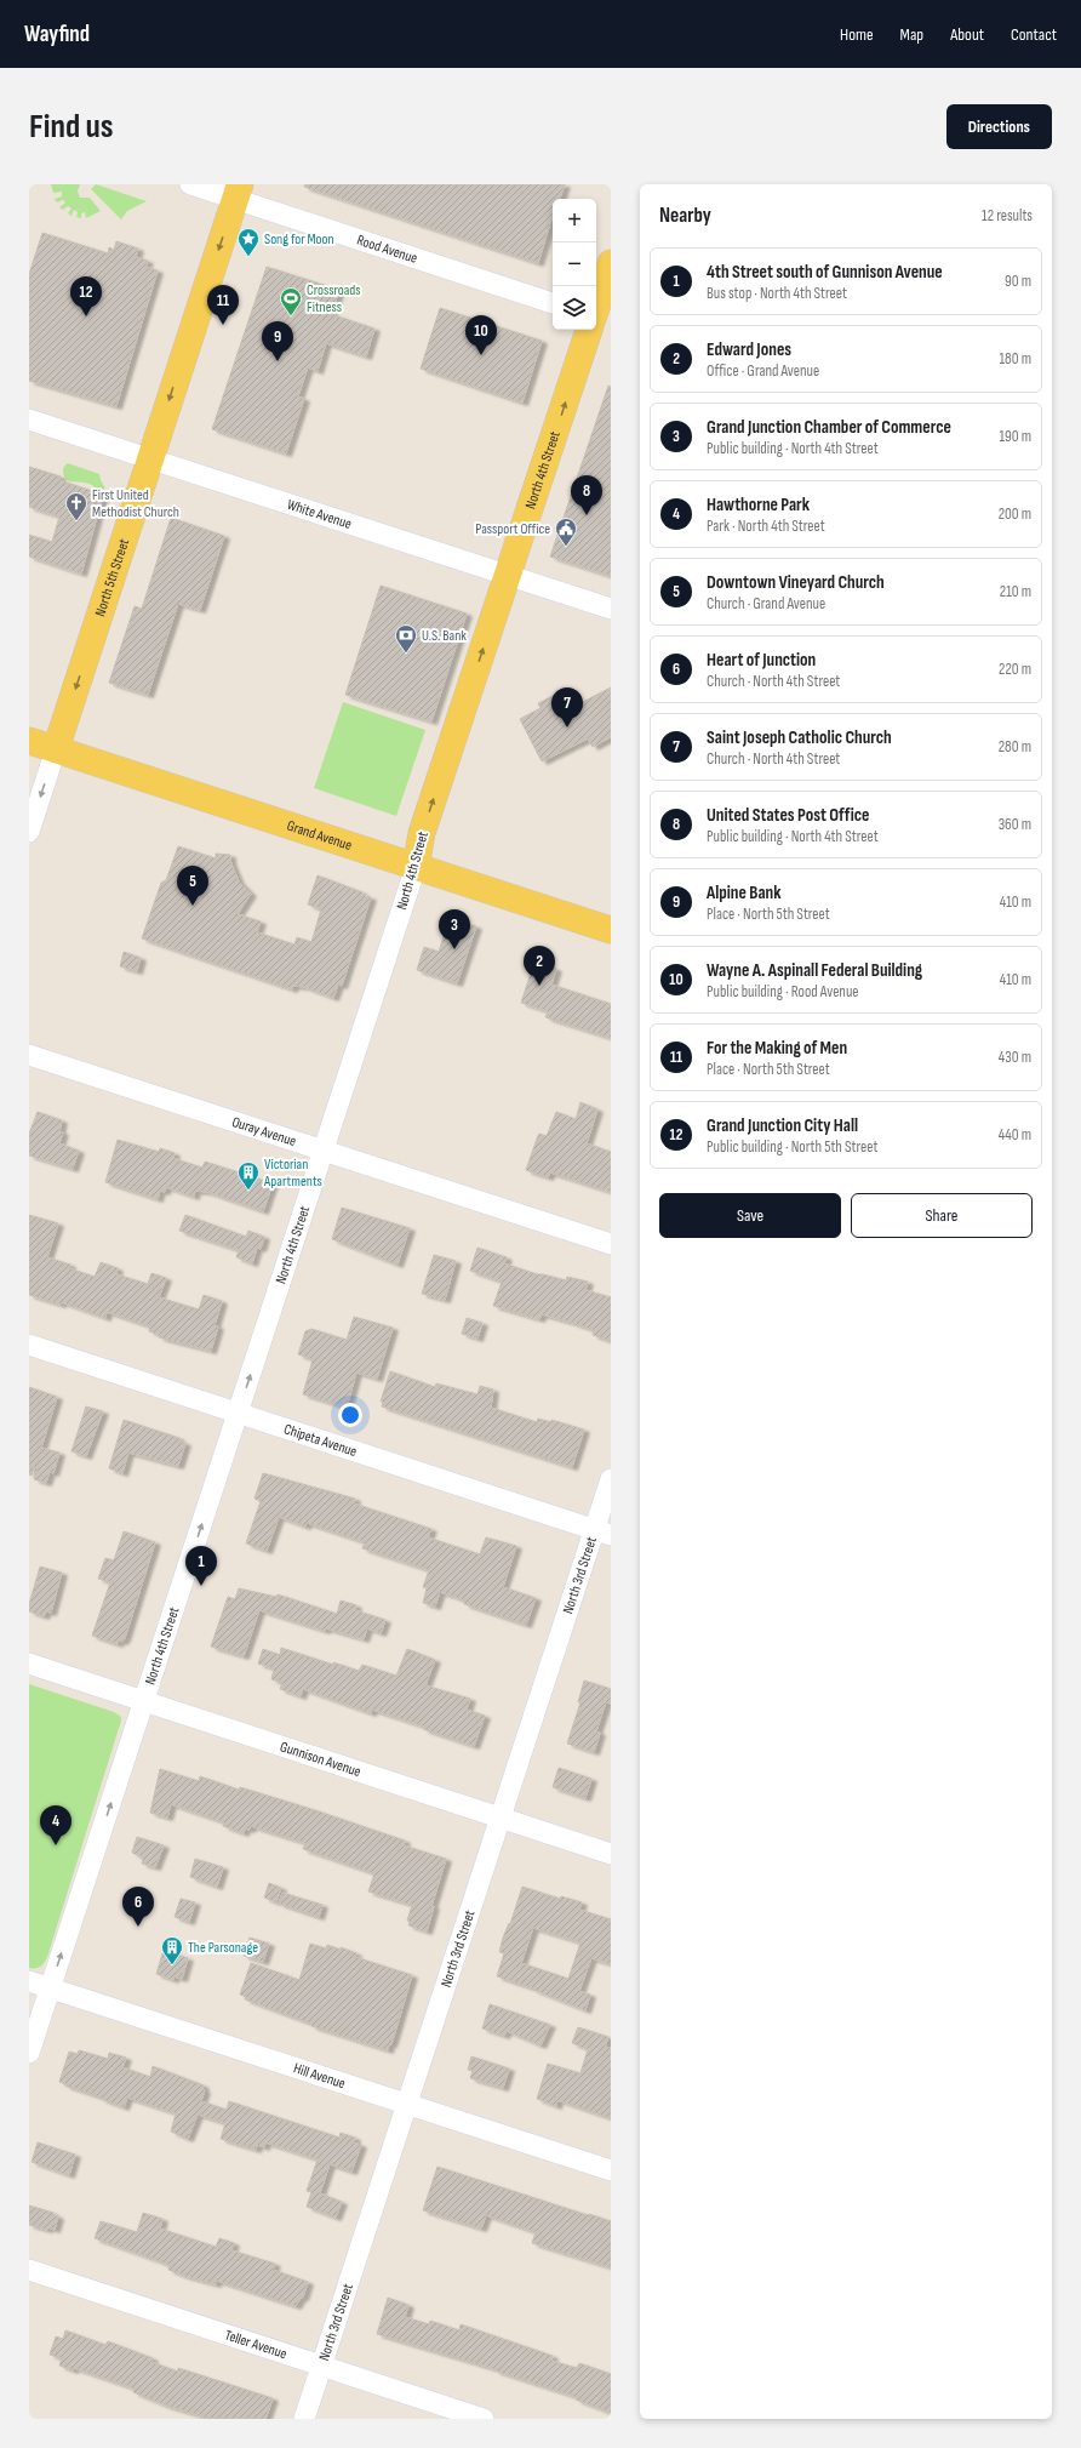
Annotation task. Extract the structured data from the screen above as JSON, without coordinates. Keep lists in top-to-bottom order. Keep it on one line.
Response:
{"streets":{"main road":["North 4th Street","North 5th Street","Grand Avenue"],"street":["Rood Avenue","White Avenue","Ouray Avenue","Chipeta Avenue","North 3rd Street","Gunnison Avenue","Hill Avenue","Teller Avenue"]},"crossings":[["Rood Avenue","North 5th Street"],["North 4th Street","White Avenue"],["North 4th Street","Grand Avenue"],["North 4th Street","Ouray Avenue"],["North 4th Street","Chipeta Avenue"],["North 4th Street","Gunnison Avenue"],["North 4th Street","Hill Avenue"],["White Avenue","North 5th Street"],["North 5th Street","Grand Avenue"],["Chipeta Avenue","North 3rd Street"],["North 3rd Street","Gunnison Avenue"],["North 3rd Street","Hill Avenue"],["North 3rd Street","Teller Avenue"]],"one_way":["North 4th Street","North 5th Street"],"places":{"place":["Song for Moon"],"sports":["Crossroads Fitness"],"church":["First United Methodist Church"],"public building":["Passport Office"],"bank":["U.S. Bank"],"building":["Victorian Apartments","The Parsonage"]},"page":{"header":"Wayfind","nav":["Home","Map","About","Contact"],"buttons":["Directions",["Save","Share"]],"title":"Find us","heading":["Nearby","12 results"],"map_buttons":["+","−"],"list":[{"mark":"1","name":"4th Street south of Gunnison Avenue","note":"Bus stop · North 4th Street","value":"90 m"},{"mark":"2","name":"Edward Jones","note":"Office · Grand Avenue","value":"180 m"},{"mark":"3","name":"Grand Junction Chamber of Commerce","note":"Public building · North 4th Street","value":"190 m"},{"mark":"4","name":"Hawthorne Park","note":"Park · North 4th Street","value":"200 m"},{"mark":"5","name":"Downtown Vineyard Church","note":"Church · Grand Avenue","value":"210 m"},{"mark":"6","name":"Heart of Junction","note":"Church · North 4th Street","value":"220 m"},{"mark":"7","name":"Saint Joseph Catholic Church","note":"Church · North 4th Street","value":"280 m"},{"mark":"8","name":"United States Post Office","note":"Public building · North 4th Street","value":"360 m"},{"mark":"9","name":"Alpine Bank","note":"Place · North 5th Street","value":"410 m"},{"mark":"10","name":"Wayne A. Aspinall Federal Building","note":"Public building · Rood Avenue","value":"410 m"},{"mark":"11","name":"For the Making of Men","note":"Place · North 5th Street","value":"430 m"},{"mark":"12","name":"Grand Junction City Hall","note":"Public building · North 5th Street","value":"440 m"}],"pins":["12","11","10","9","8","7","5","3","2","1","4","6"]}}
